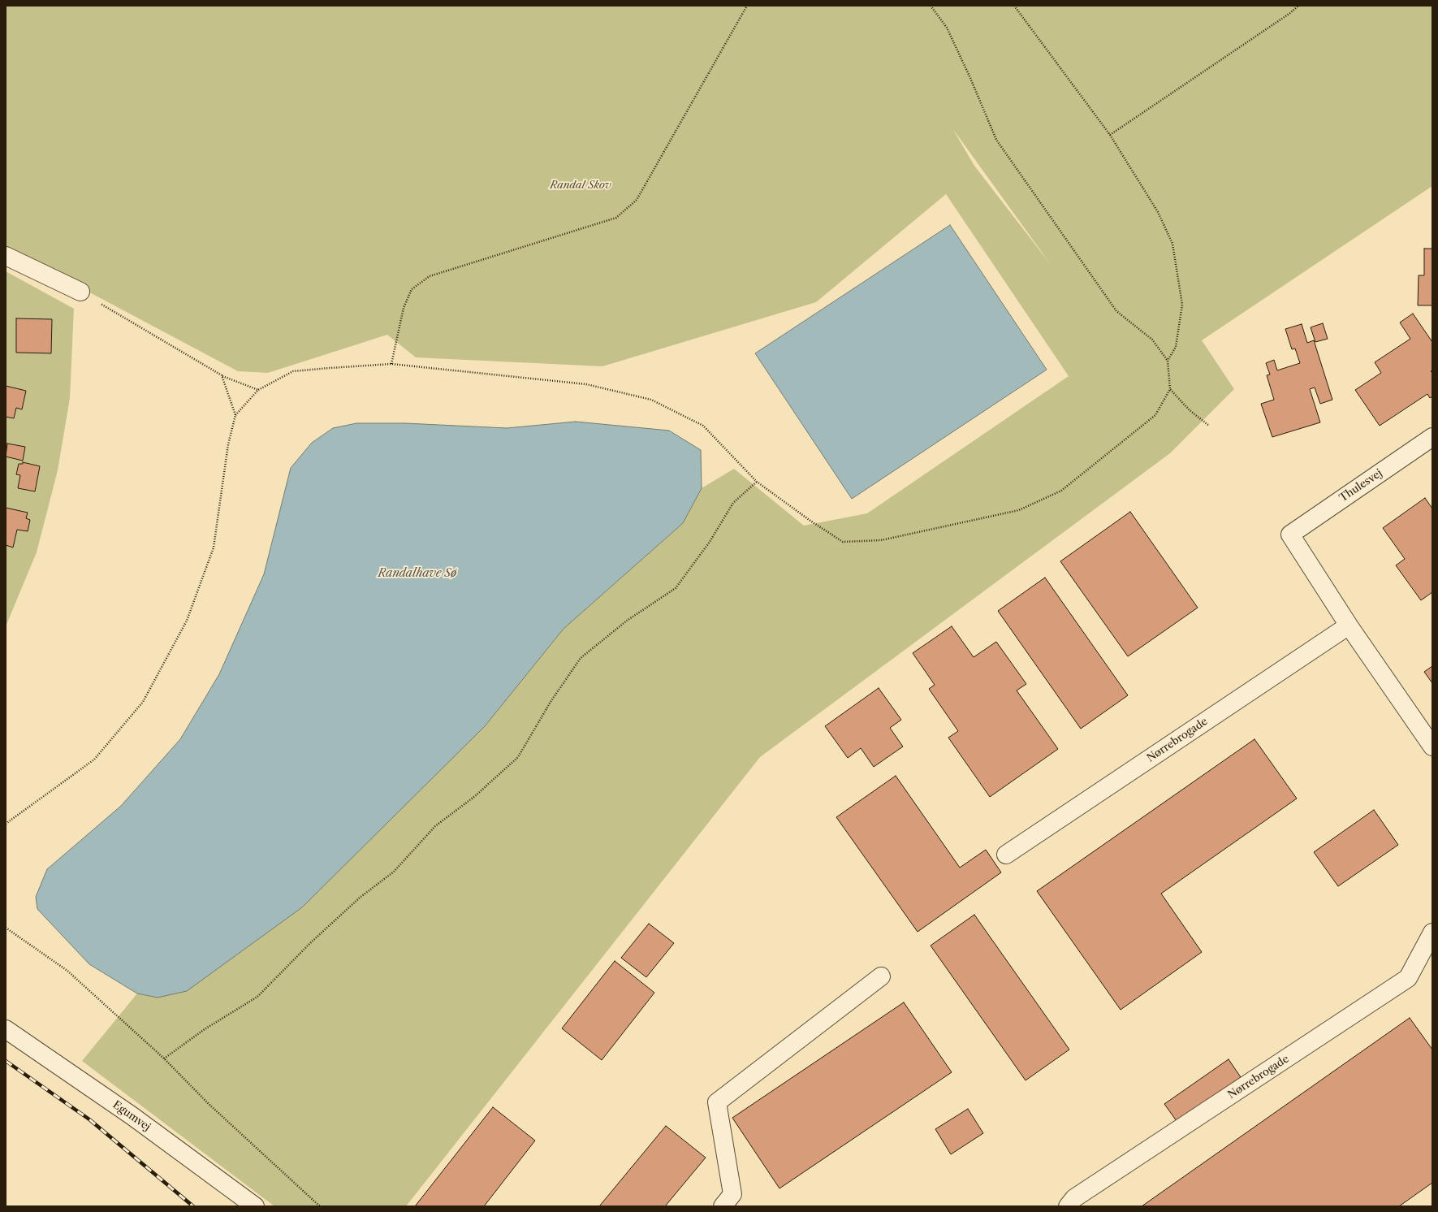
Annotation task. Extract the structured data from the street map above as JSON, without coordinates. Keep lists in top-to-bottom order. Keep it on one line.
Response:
{"streets":{"street":["Thulesvej","Nørrebrogade","Egumvej"]},"crossings":[["Thulesvej","Nørrebrogade"]],"water":["Randalhave Sø"],"parks":["Randal Skov"]}
